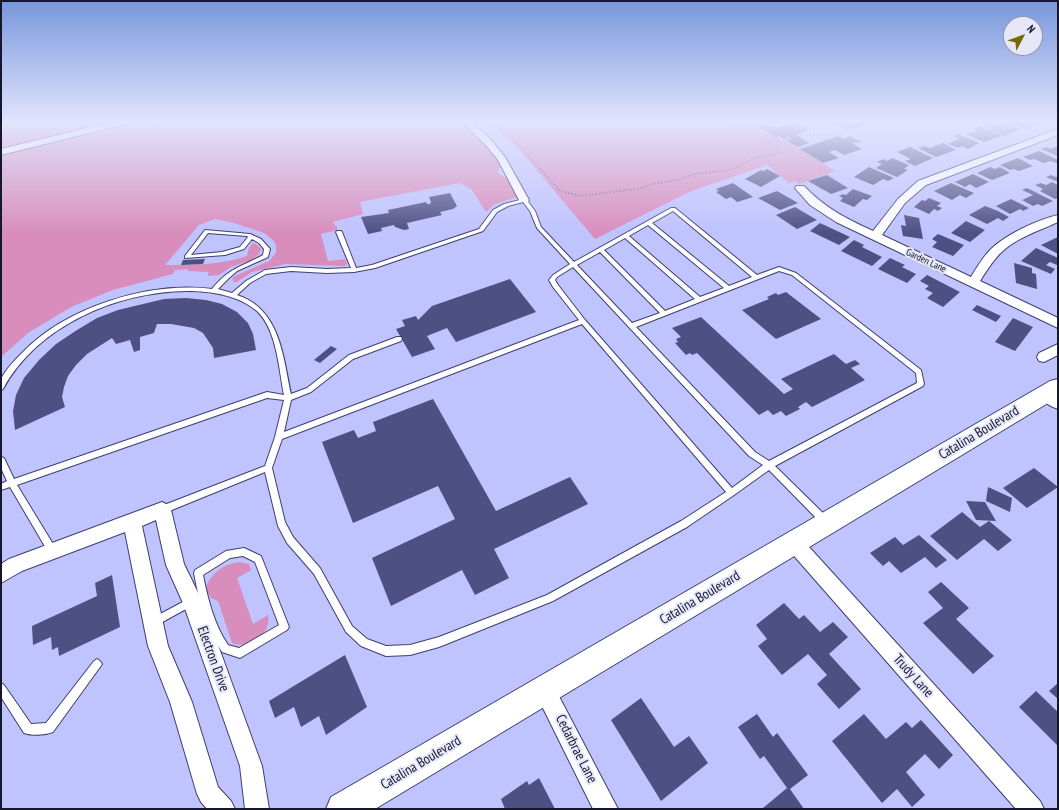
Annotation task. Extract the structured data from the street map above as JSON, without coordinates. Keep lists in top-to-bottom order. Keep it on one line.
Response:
{"streets":{"main road":["Catalina Boulevard"],"street":["Garden Lane","Electron Drive","Trudy Lane","Cedarbrae Lane"]},"crossings":[["Catalina Boulevard","Trudy Lane"],["Catalina Boulevard","Cedarbrae Lane"]],"north":"top right"}
